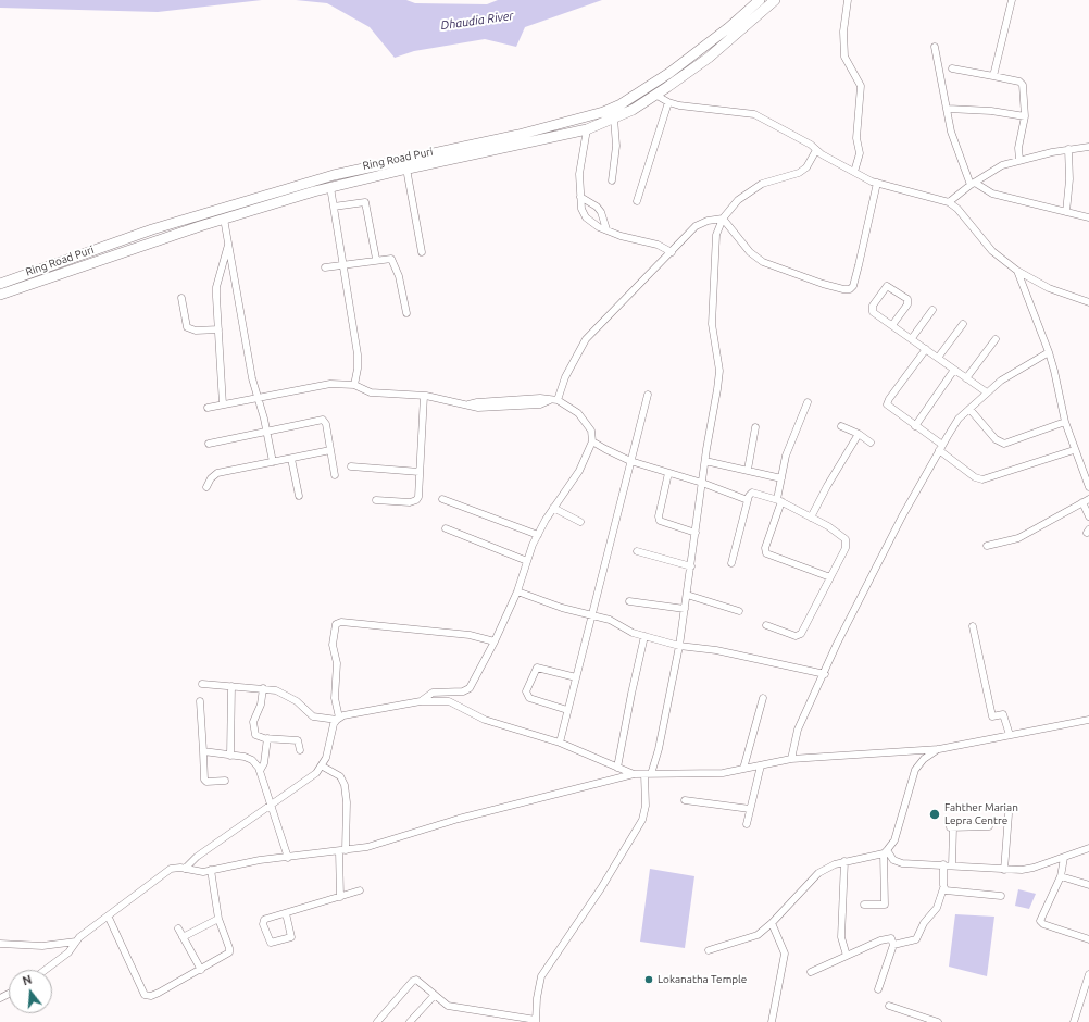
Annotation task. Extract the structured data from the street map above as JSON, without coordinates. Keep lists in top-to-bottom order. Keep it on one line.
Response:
{"streets":{"highway":["Ring Road Puri"]},"water":["Dhaudia River"],"places":["Fahther Marian Lepra Centre","Lokanatha Temple"],"north":"top"}
